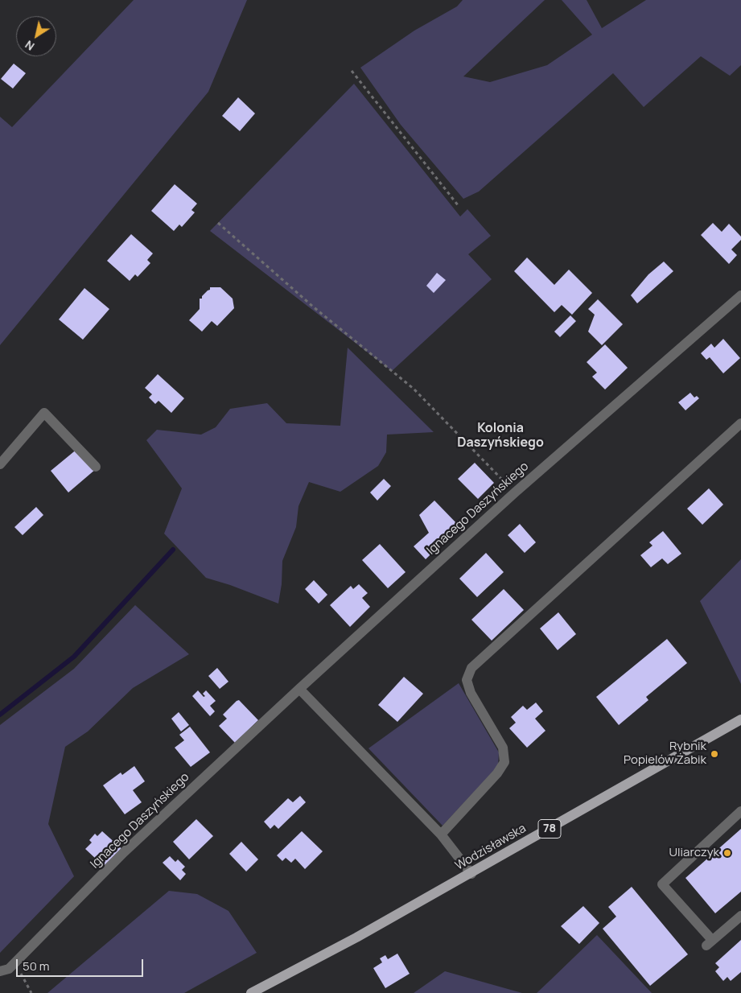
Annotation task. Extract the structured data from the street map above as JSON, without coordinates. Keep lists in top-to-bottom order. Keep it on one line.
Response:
{"streets":{"main road":["78","Wodzisławska"],"street":["Ignacego Daszyńskiego"]},"districts":["Kolonia Daszyńskiego"],"places":["Rybnik Popielów Żabik","Uliarczyk"],"scale_bar":"50 m","north":"bottom left"}
